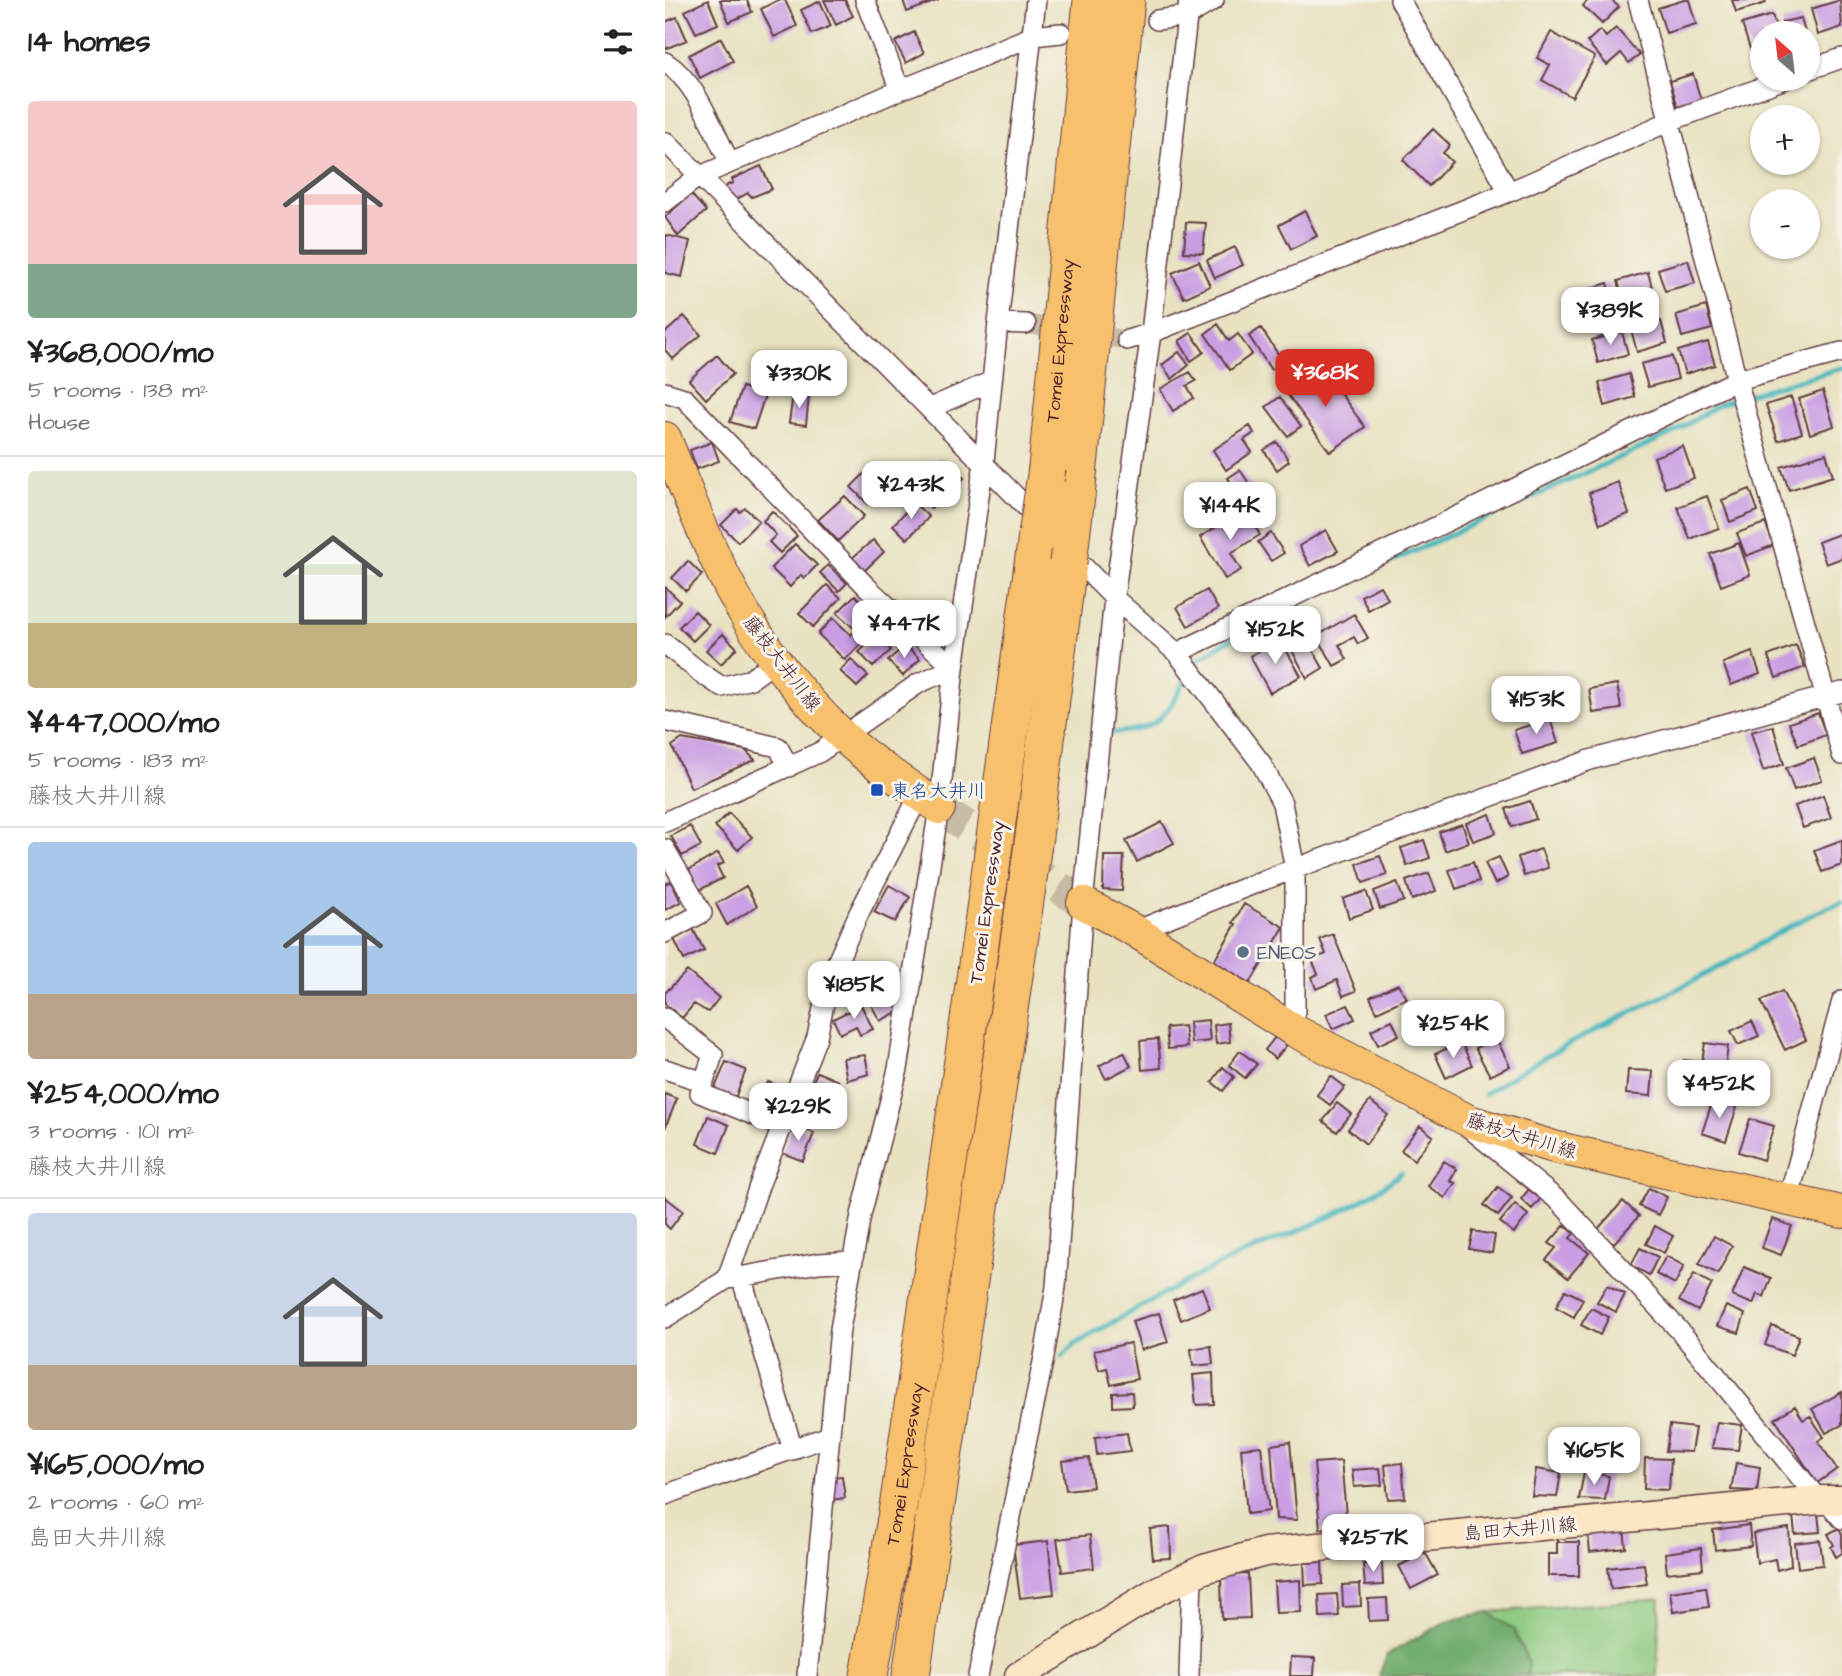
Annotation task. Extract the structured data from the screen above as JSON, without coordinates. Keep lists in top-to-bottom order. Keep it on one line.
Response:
{"streets":{"highway":["Tomei Expressway"],"main road":["藤枝大井川線","島田大井川線"]},"places":{"transit":["東名大井川"],"other":["ENEOS"]},"north":"top left","page":{"heading":"14 homes","map_buttons":["+","−"],"list":[{"name":"¥368,000/mo","note":"5 rooms · 138 m² · House"},{"name":"¥447,000/mo","note":"5 rooms · 183 m² · 藤枝大井川線"},{"name":"¥254,000/mo","note":"3 rooms · 101 m² · 藤枝大井川線"},{"name":"¥165,000/mo","note":"2 rooms · 60 m² · 島田大井川線"}],"price":["¥389K","¥368K","¥330K","¥243K","¥144K","¥447K","¥152K","¥153K","¥185K","¥254K","¥452K","¥229K","¥165K","¥257K"]}}
